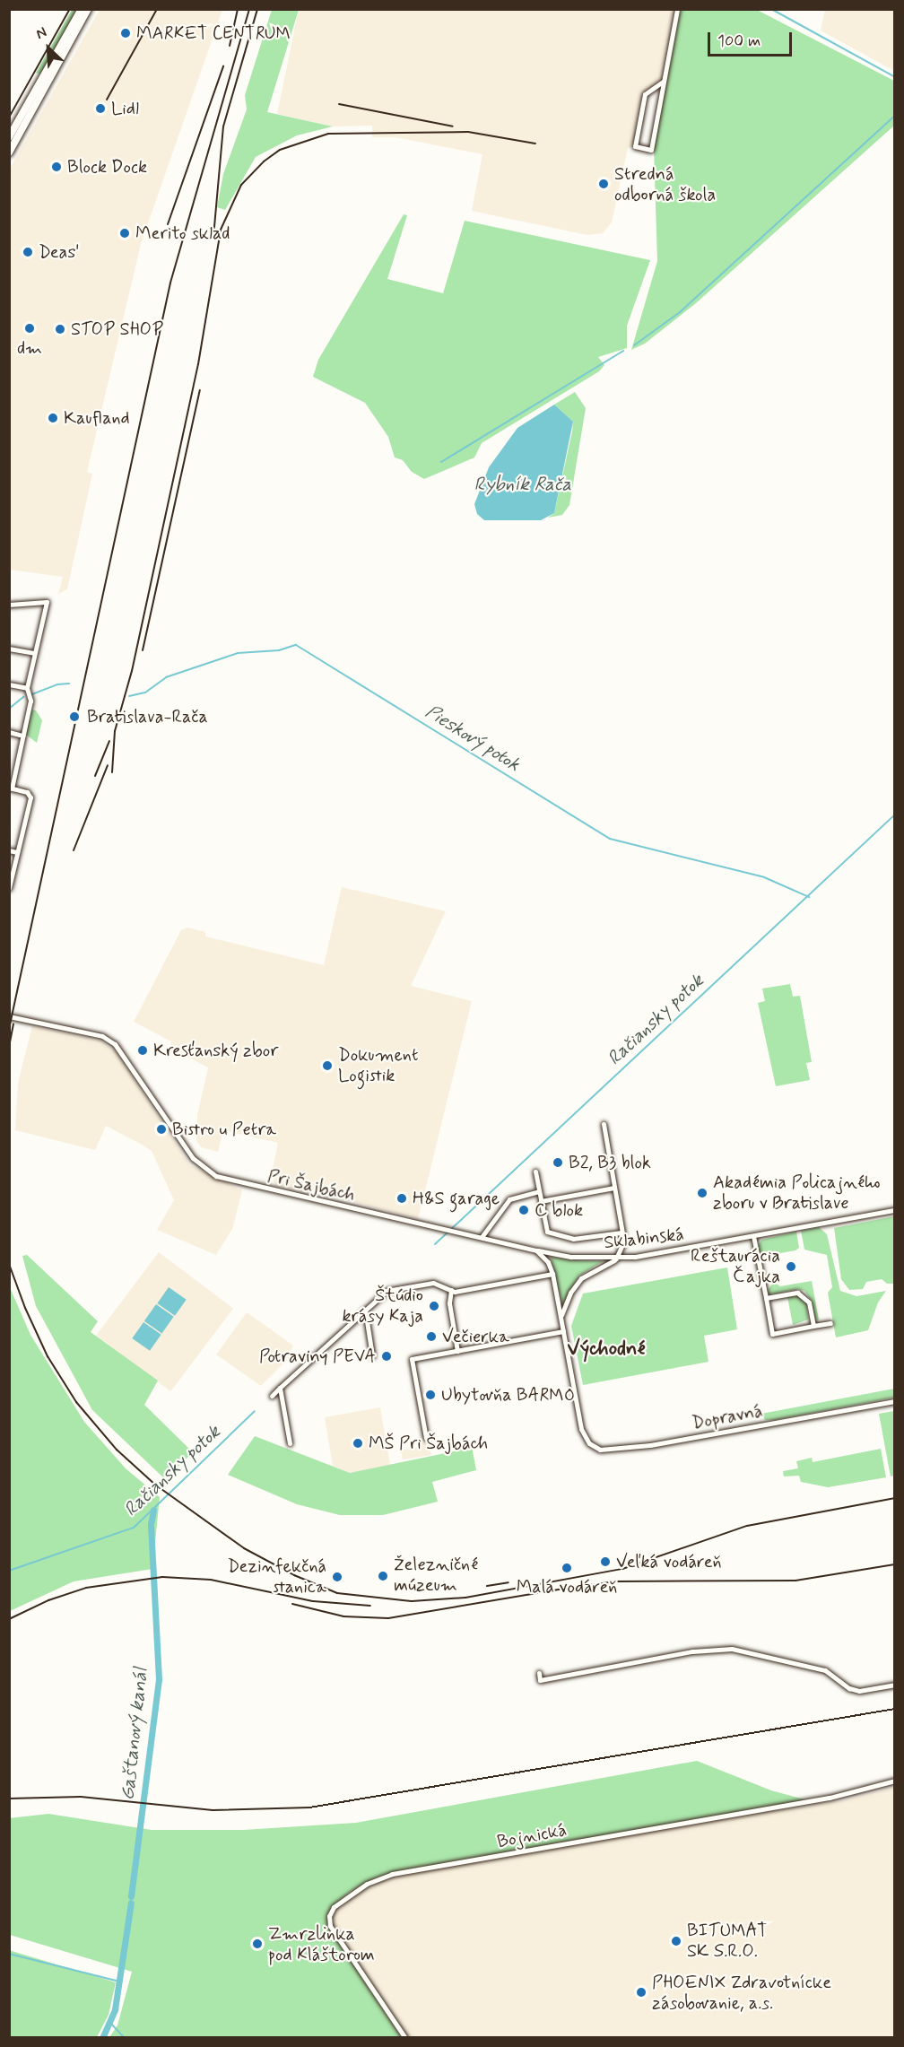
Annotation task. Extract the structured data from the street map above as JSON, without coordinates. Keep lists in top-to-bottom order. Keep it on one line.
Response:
{"streets":{"street":["Pri Šajbách","Sklabinská","Dopravná","Bojnická"]},"crossings":[["Pri Šajbách","Sklabinská"]],"districts":["Východné"],"water":["Rybník Rača","Pieskový potok","Račiansky potok","Gaštanový kanál"],"places":["MARKET CENTRUM","Lidl","Block Dock","Stredná odborná škola","Merito sklad","Deas'","dm","STOP SHOP","Kaufland","Bratislava-Rača","Kresťanský zbor","Dokument Logistik","Bistro u Petra","B2, B3 blok","Akadémia Policajného zboru v Bratislave","H&S garage","C blok","Reštaurácia Čajka","Štúdio krásy Kaja","Večierka","Potraviny PEVA","Ubytovňa BARMO","MŠ Pri Šajbách","Veľká vodáreň","Malá vodáreň","Železničné múzeum","Dezinfekčná stanica","BITUMAT SK S.R.O.","Zmrzlinka pod Kláštorom","PHOENIX Zdravotnícke zásobovanie, a.s."],"scale_bar":"100 m","north":"top left"}
